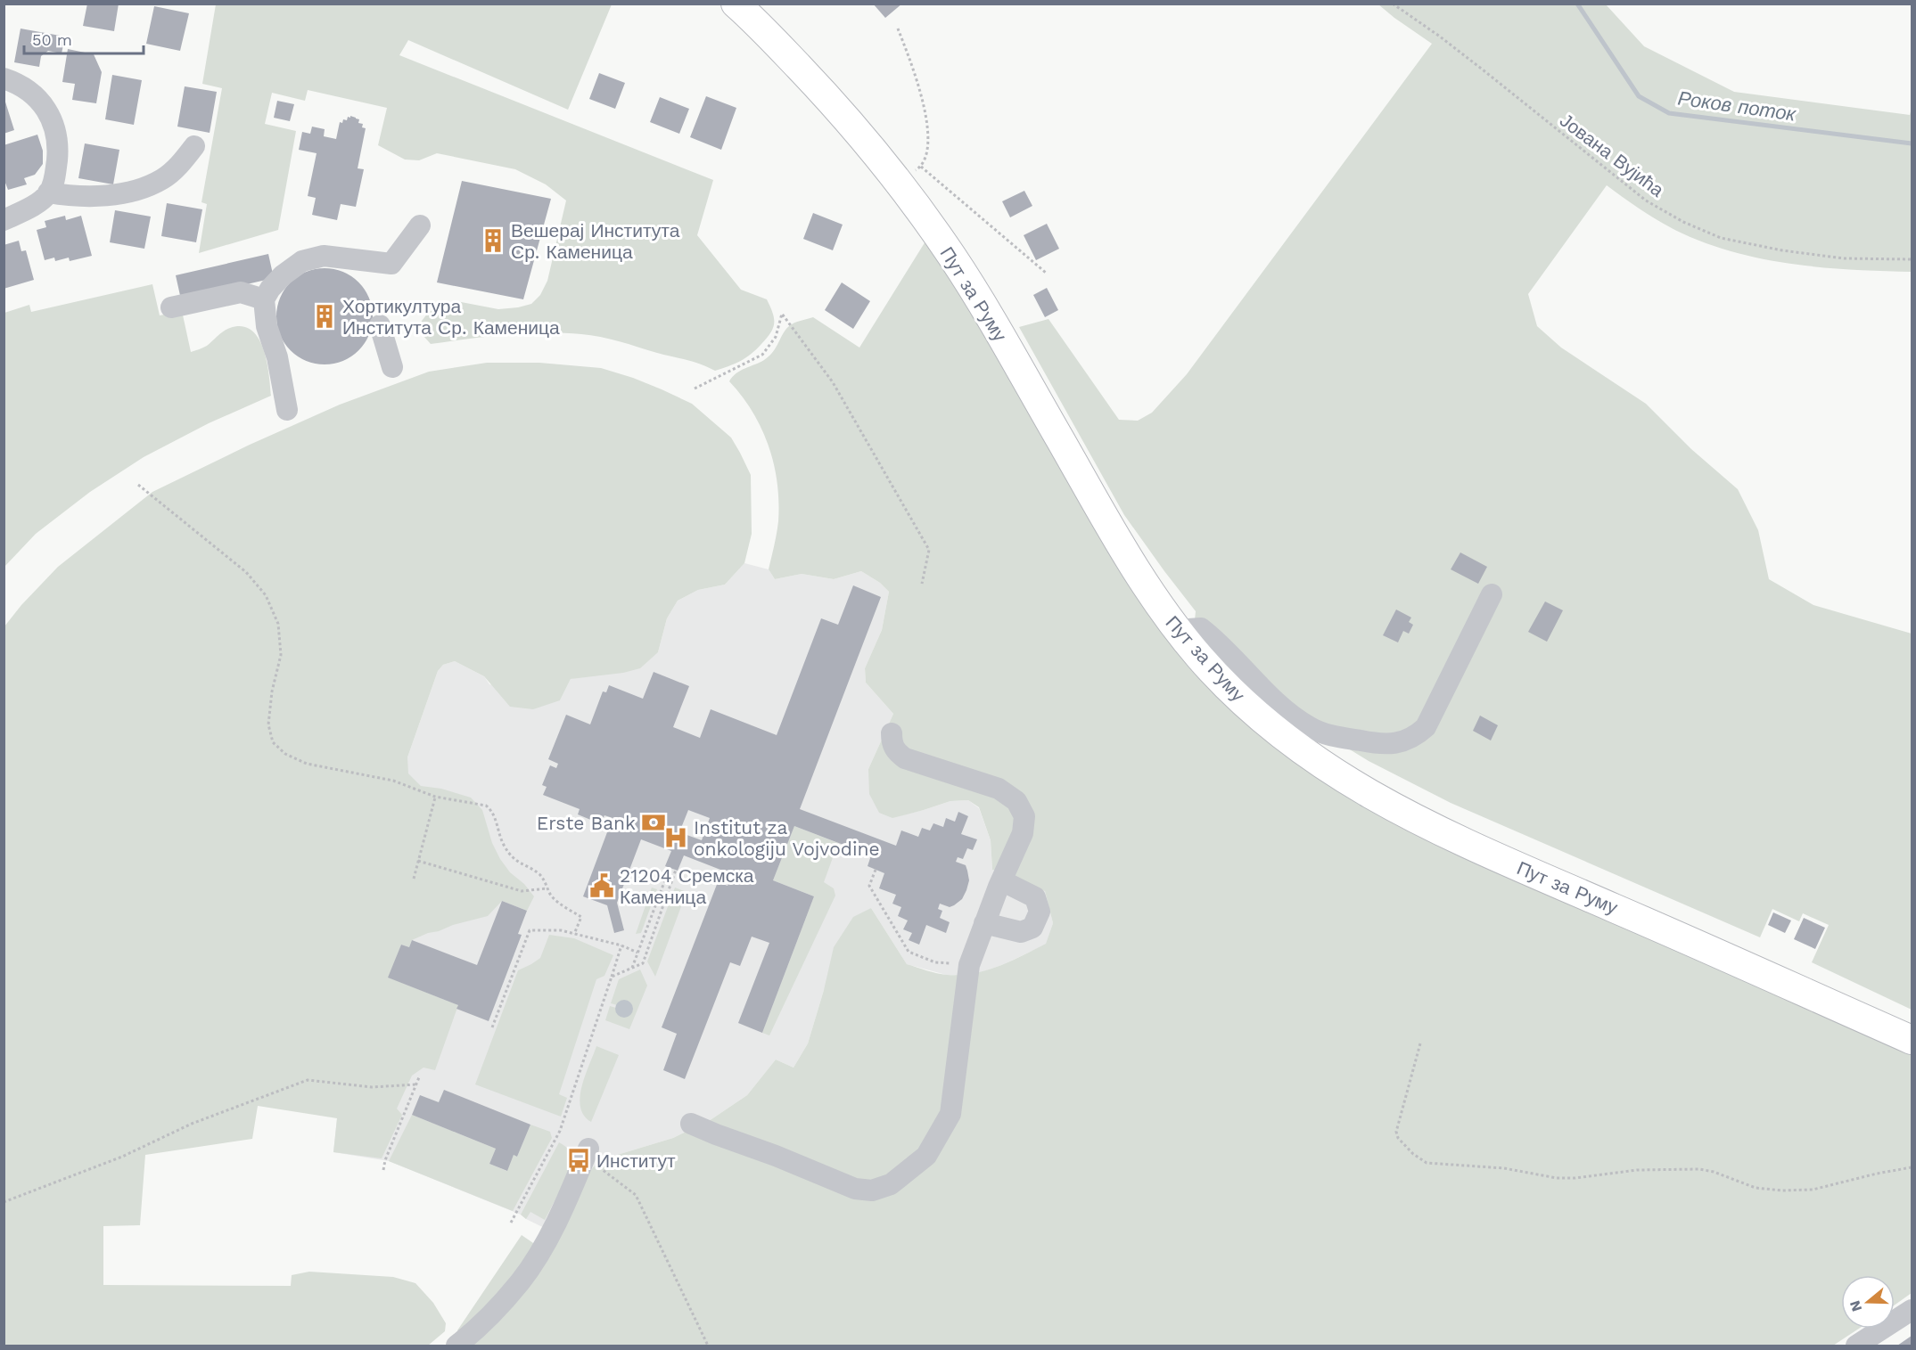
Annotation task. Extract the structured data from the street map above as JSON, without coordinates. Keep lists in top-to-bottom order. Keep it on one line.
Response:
{"streets":{"main road":["Пут за Руму"],"path":["Јована Вујића"]},"water":["Роков поток"],"places":{"building":["Вешерај Института Ср. Каменица","Хортикултура Института Ср. Каменица"],"bank":["Erste Bank"],"hospital":["Institut za onkologiju Vojvodine"],"public building":["21204 Сремска Каменица"],"bus stop":["Институт"]},"scale_bar":"50 m","north":"left"}
